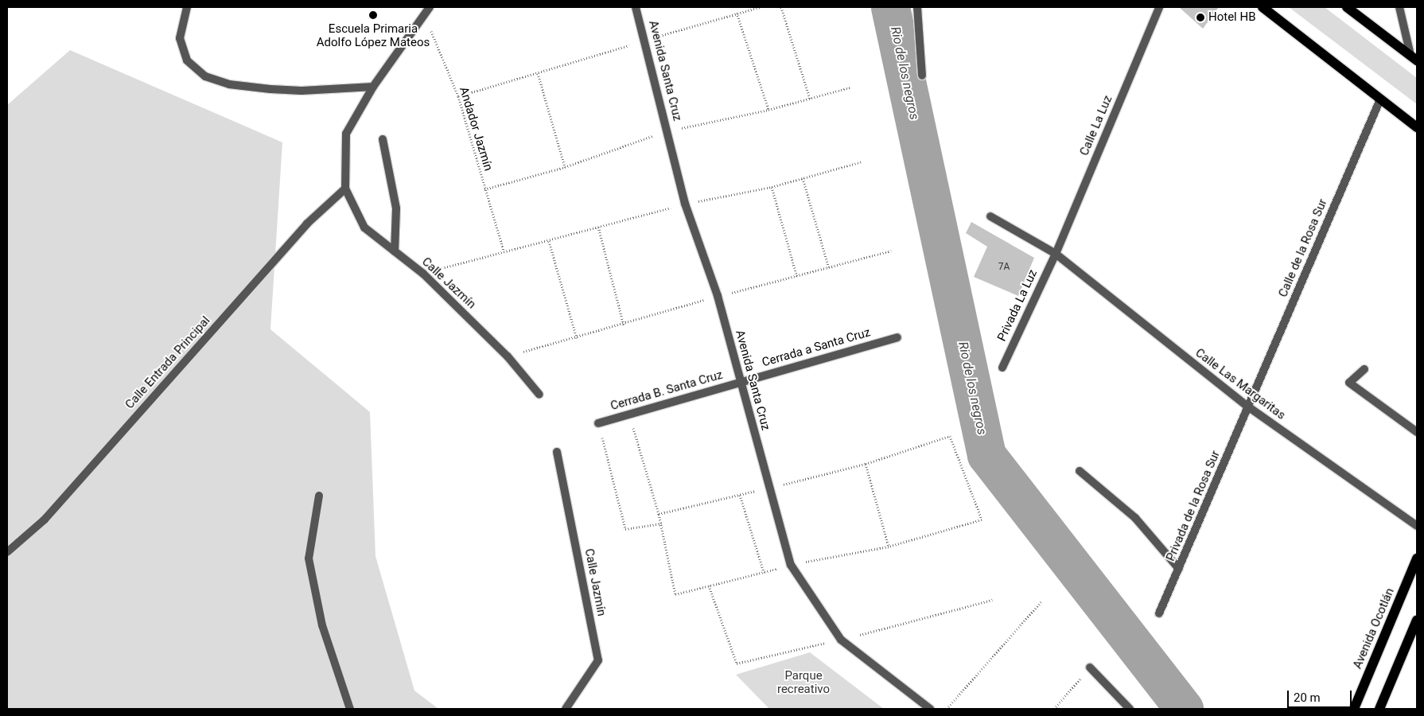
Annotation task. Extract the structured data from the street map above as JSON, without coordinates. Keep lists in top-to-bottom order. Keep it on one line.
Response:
{"streets":{"main road":["Avenida Ocotlán"],"street":["Avenida Santa Cruz","Calle La Luz","Calle de la Rosa Sur","Calle Jazmín","Privada La Luz","Cerrada a Santa Cruz","Calle Entrada Principal","Calle Las Margaritas","Cerrada B. Santa Cruz","Privada de la Rosa Sur"],"path":["Andador Jazmín"]},"crossings":[["Avenida Santa Cruz","Cerrada a Santa Cruz"],["Avenida Santa Cruz","Cerrada B. Santa Cruz"],["Calle La Luz","Privada La Luz"],["Calle La Luz","Calle Las Margaritas"],["Calle de la Rosa Sur","Calle Las Margaritas"],["Calle de la Rosa Sur","Privada de la Rosa Sur"],["Calle Jazmín","Calle Entrada Principal"],["Privada La Luz","Calle Las Margaritas"],["Cerrada a Santa Cruz","Cerrada B. Santa Cruz"],["Calle Las Margaritas","Privada de la Rosa Sur"]],"water":["Rio de los negros"],"parks":["Parque recreativo"],"places":["Escuela Primaria Adolfo López Mateos","Hotel HB"],"house_numbers":["7A"],"scale_bar":"20 m"}
